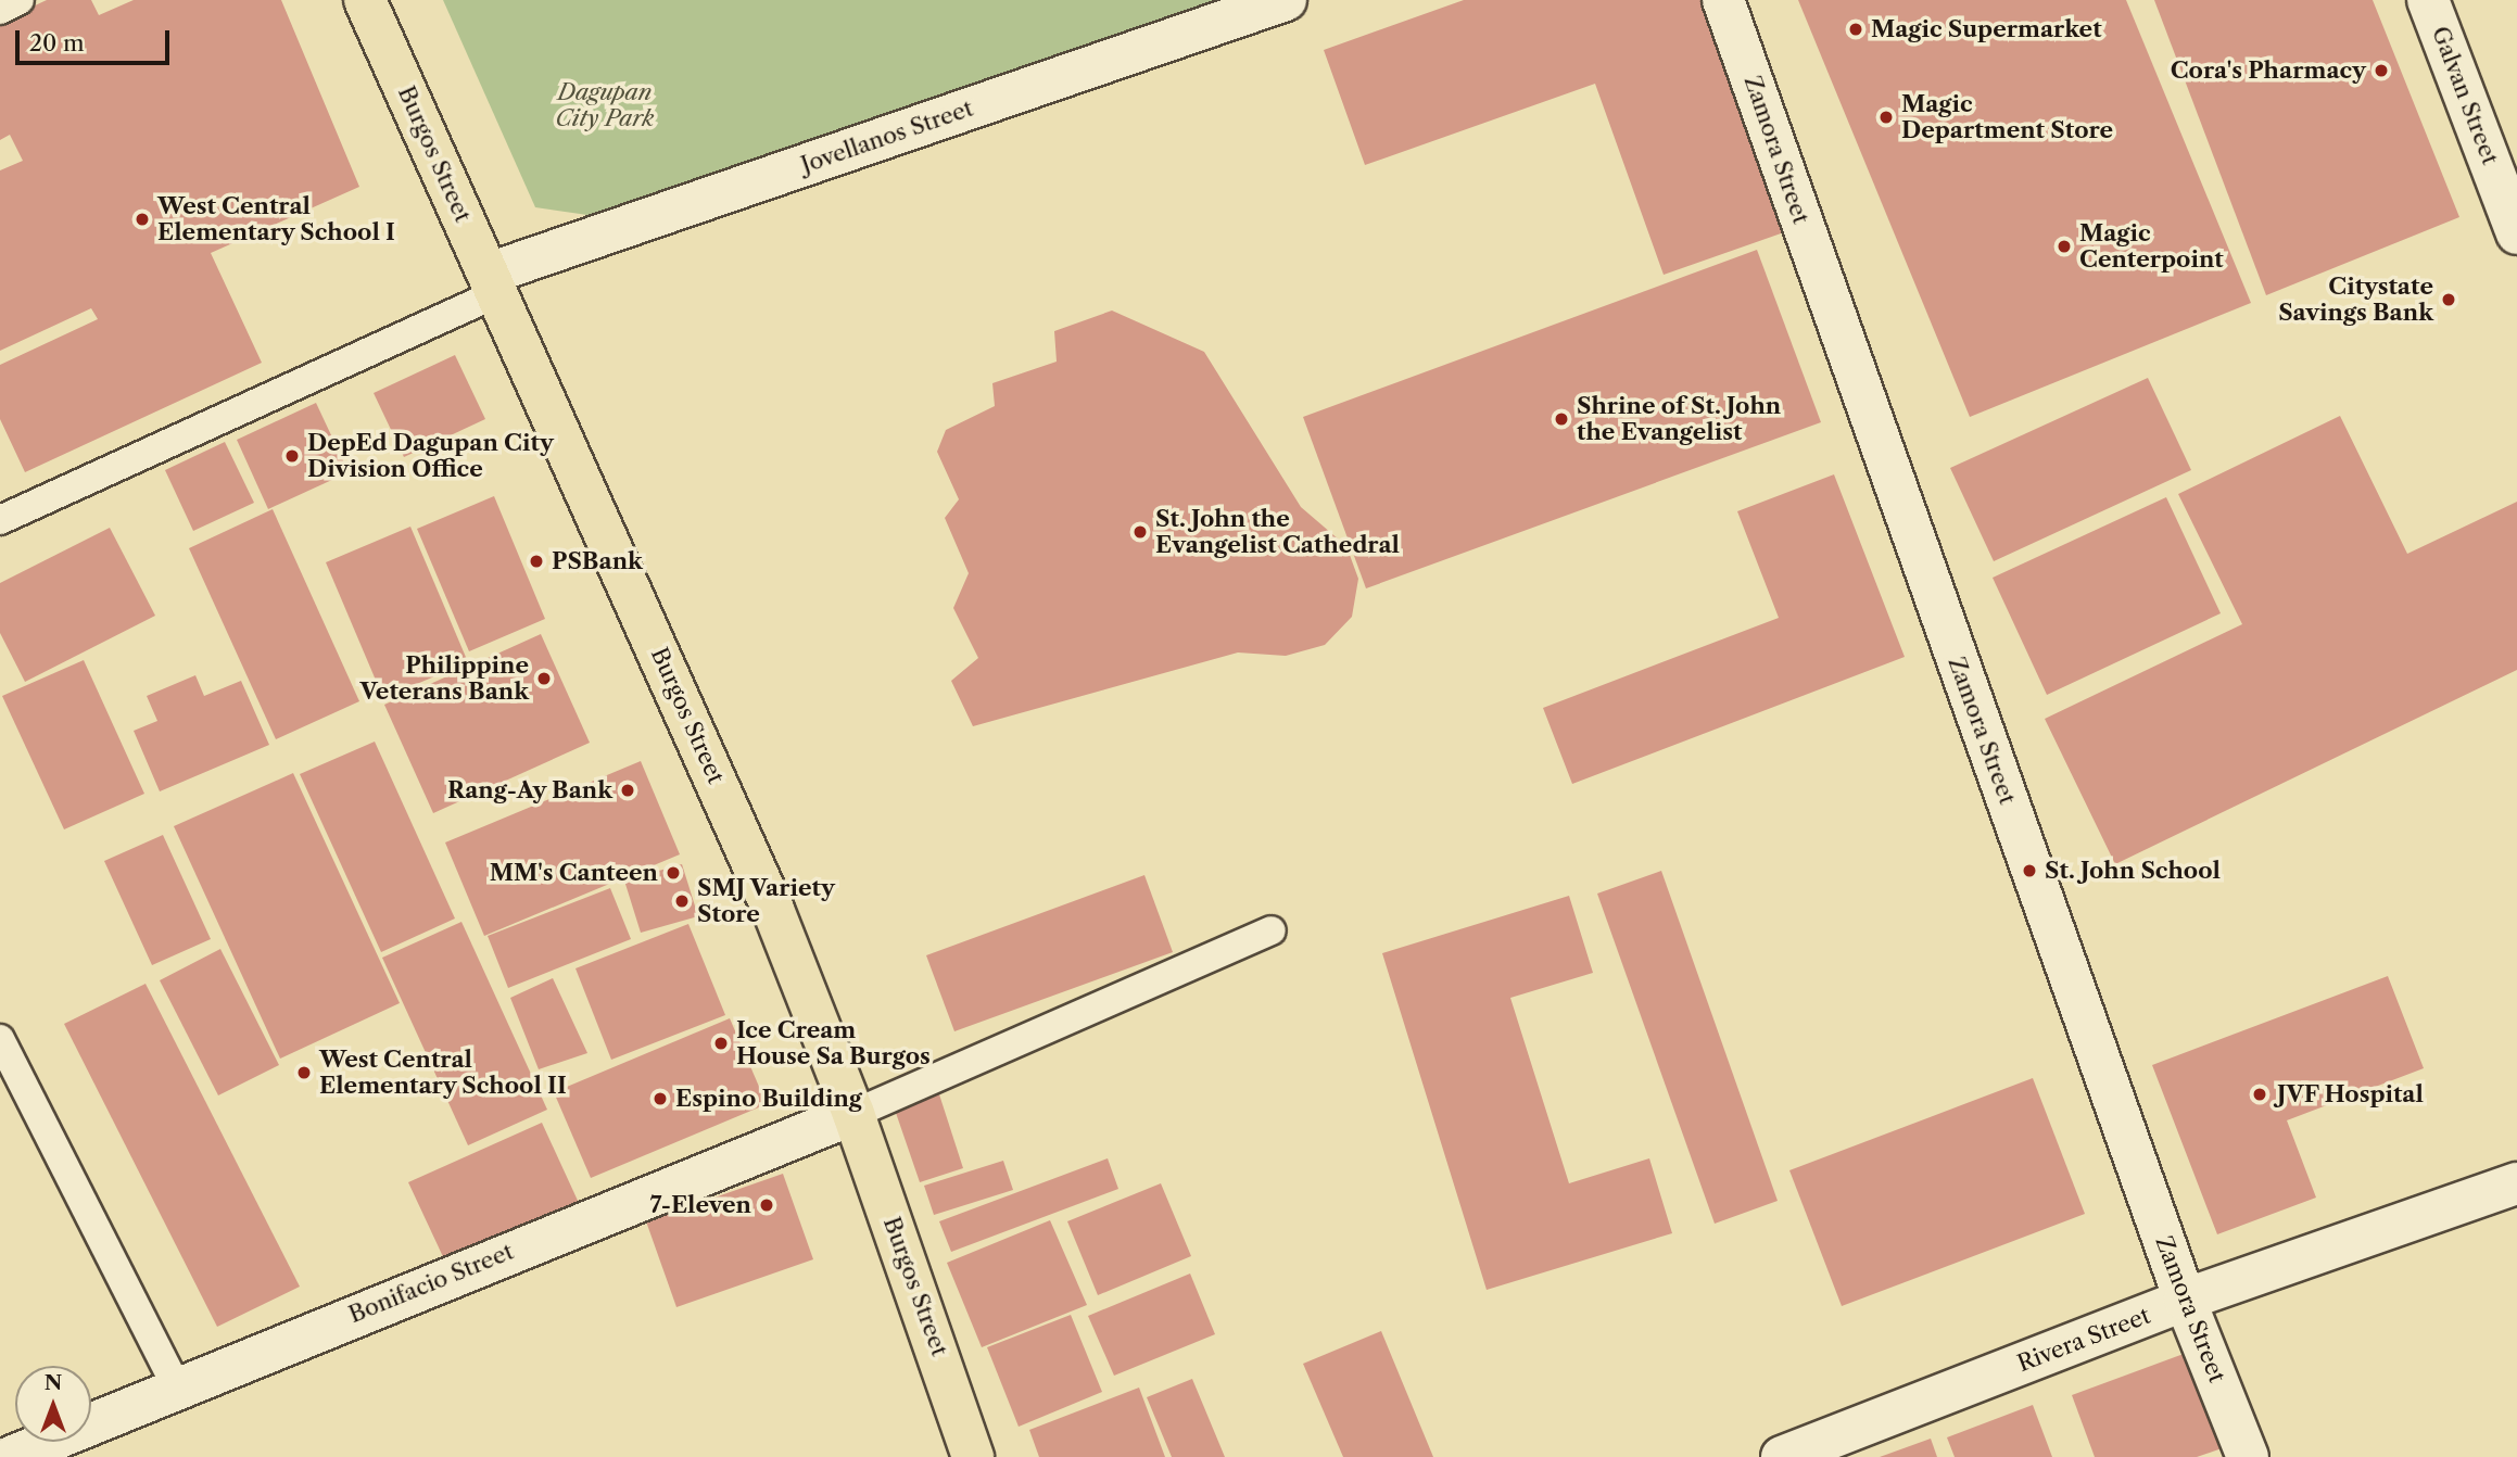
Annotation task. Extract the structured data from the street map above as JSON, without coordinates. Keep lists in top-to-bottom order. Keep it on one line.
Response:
{"streets":{"main road":["Burgos Street"],"street":["Galvan Street","Jovellanos Street","Zamora Street","Bonifacio Street","Rivera Street"]},"crossings":[["Jovellanos Street","Burgos Street"],["Zamora Street","Rivera Street"],["Burgos Street","Bonifacio Street"]],"parks":["Dagupan City Park"],"places":["Magic Supermarket","Cora's Pharmacy","Magic Department Store","West Central Elementary School I","Magic Centerpoint","Citystate Savings Bank","Shrine of St. John the Evangelist","DepEd Dagupan City Division Office","St. John the Evangelist Cathedral","PSBank","Philippine Veterans Bank","Rang-Ay Bank","St. John School","MM's Canteen","SMJ Variety Store","Ice Cream House Sa Burgos","West Central Elementary School II","JVF Hospital","Espino Building","7-Eleven"],"scale_bar":"20 m","north":"top"}
